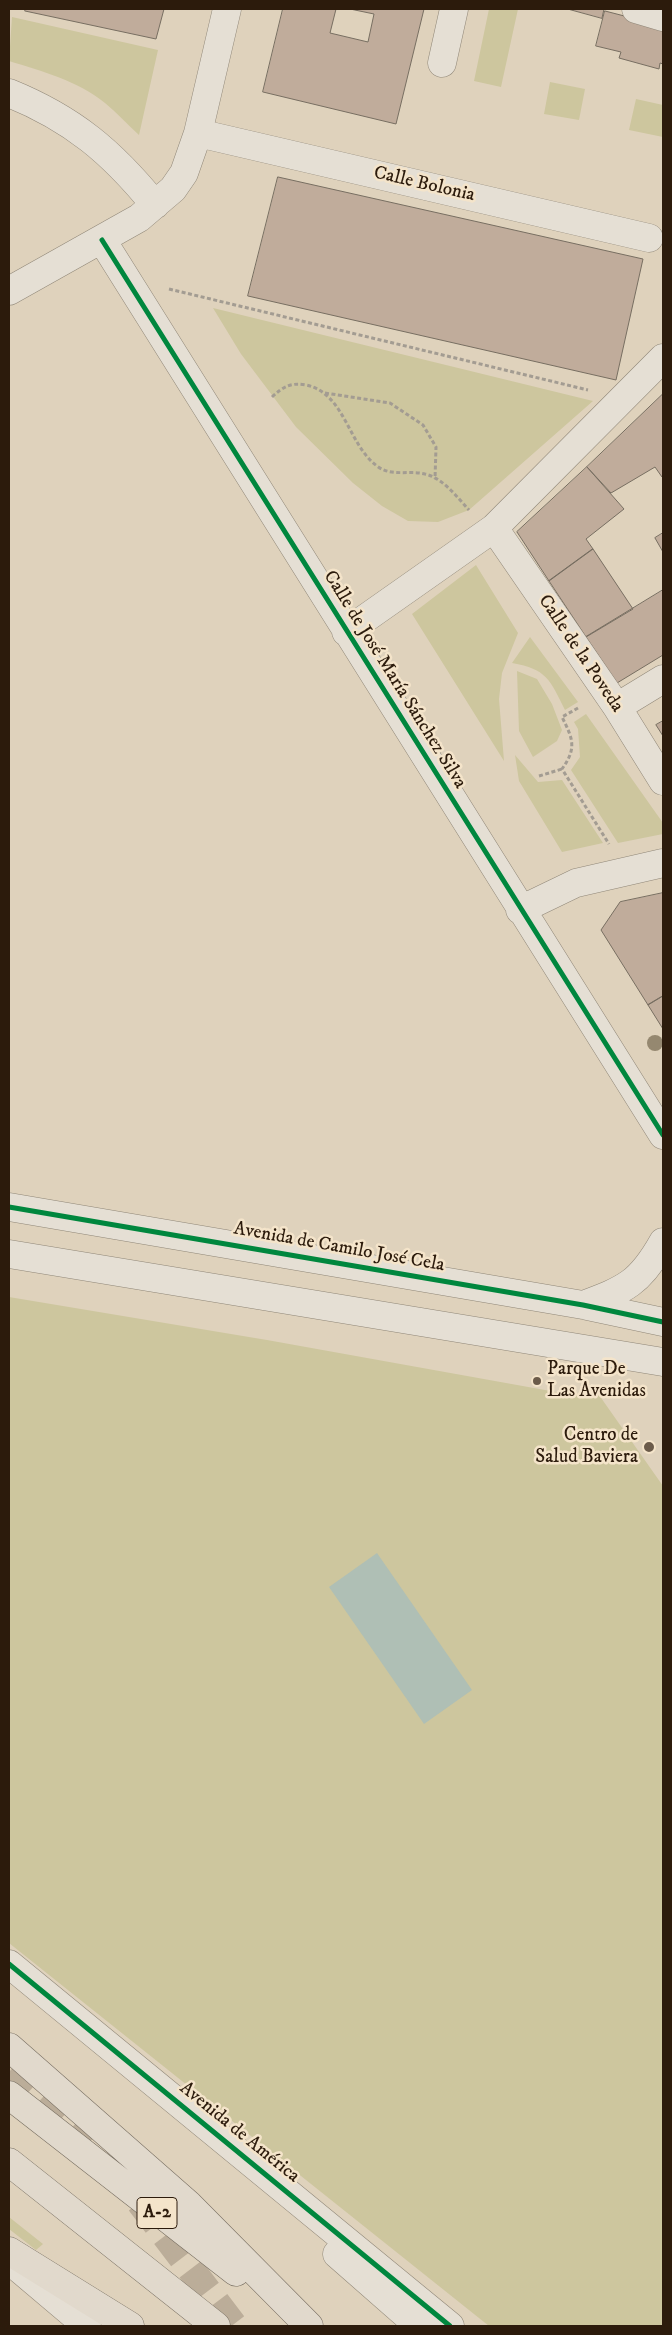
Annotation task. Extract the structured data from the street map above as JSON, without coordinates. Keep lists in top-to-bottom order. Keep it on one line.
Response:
{"streets":{"highway":["A-2"],"street":["Calle Bolonia","Calle de la Poveda","Calle de José María Sánchez Silva","Avenida de Camilo José Cela","Avenida de América"]},"places":["Parque De Las Avenidas","Centro de Salud Baviera"]}
